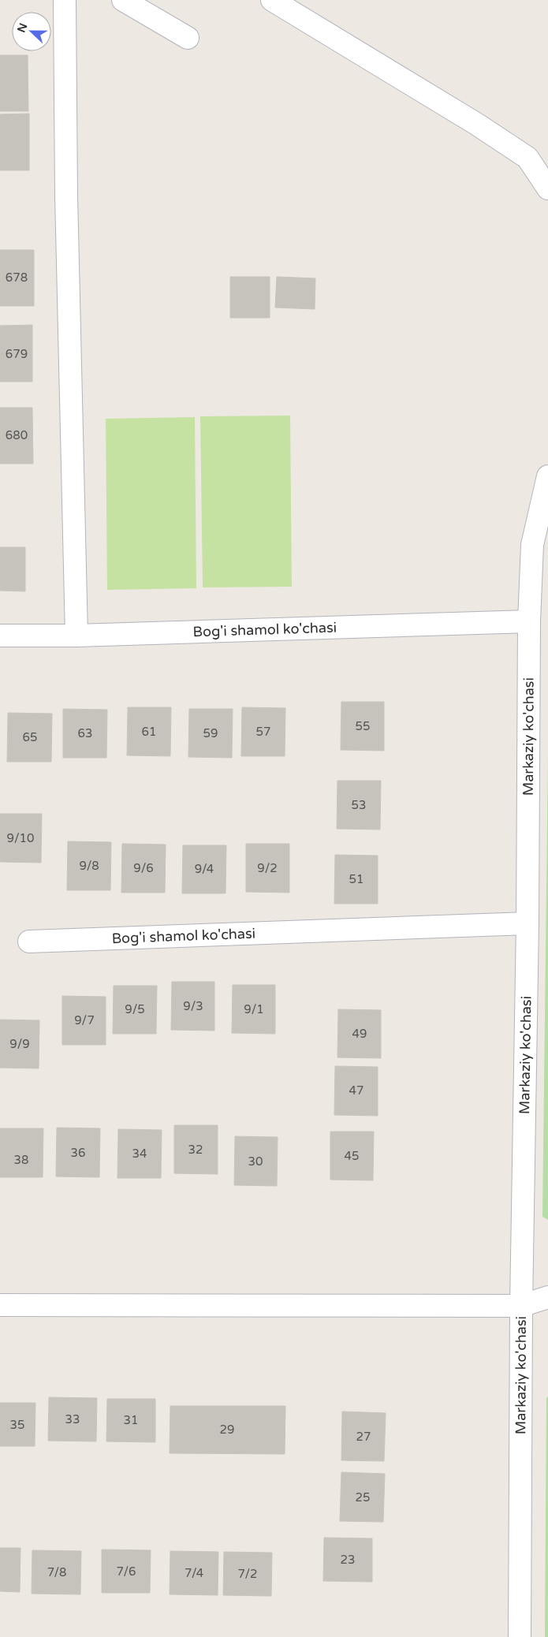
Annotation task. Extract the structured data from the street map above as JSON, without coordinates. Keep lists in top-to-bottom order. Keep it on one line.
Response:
{"streets":{"street":["Bog'i shamol ko'chasi","Markaziy ko'chasi"]},"crossings":[["Bog'i shamol ko'chasi","Markaziy ko'chasi"]],"house_numbers":["678","679","680","55","61","57","63","59","65","53","9/10","9/8","9/6","9/2","9/4","51","9/3","9/5","9/1","9/7","49","9/9","47","32","36","34","45","38","30","33","31","35","29","27","25","23","7/6","7/8","7/4","7/2"],"north":"left"}
